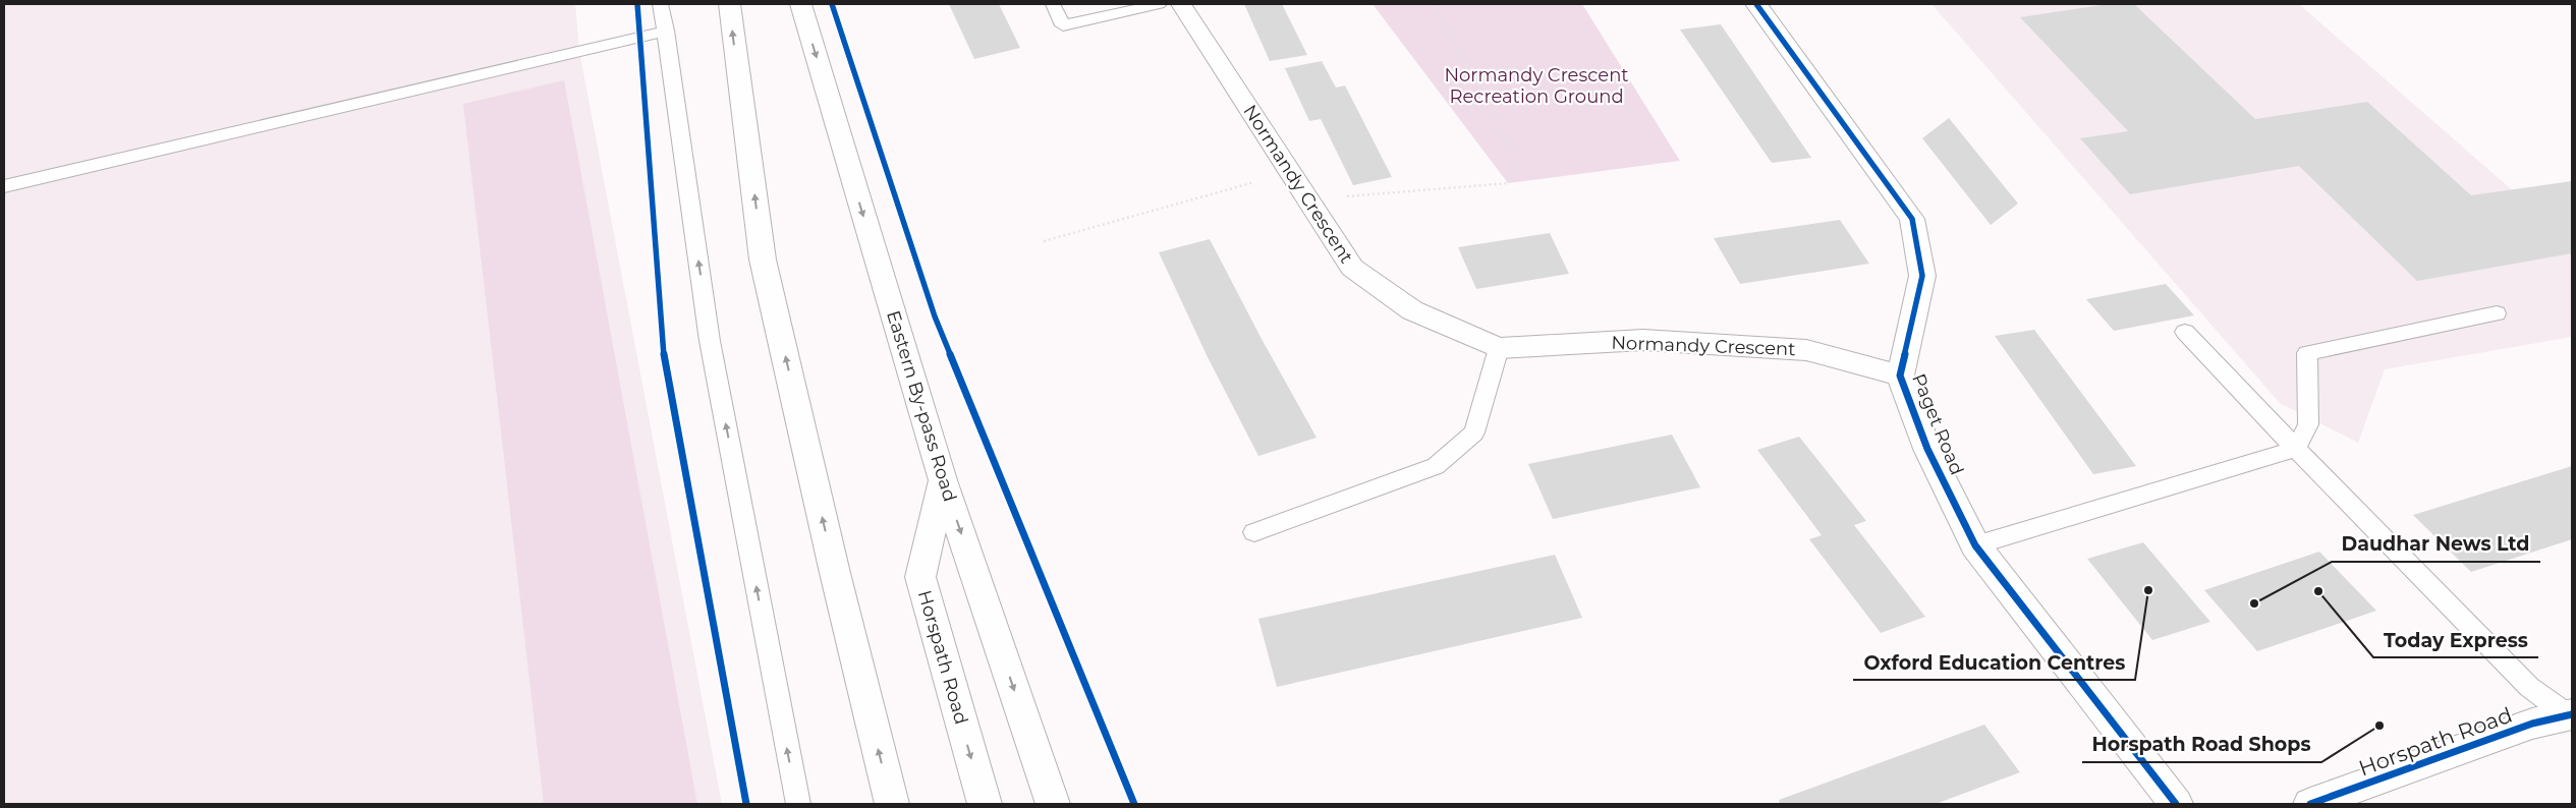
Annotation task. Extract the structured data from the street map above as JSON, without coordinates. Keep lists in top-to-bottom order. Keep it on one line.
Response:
{"streets":{"main road":["Normandy Crescent","Eastern By-pass Road","Paget Road","Horspath Road"]},"crossings":[["Normandy Crescent","Paget Road"],["Eastern By-pass Road","Horspath Road"]],"parks":["Normandy Crescent Recreation Ground"],"places":["Oxford Education Centres","Today Express","Daudhar News Ltd","Horspath Road Shops"]}
